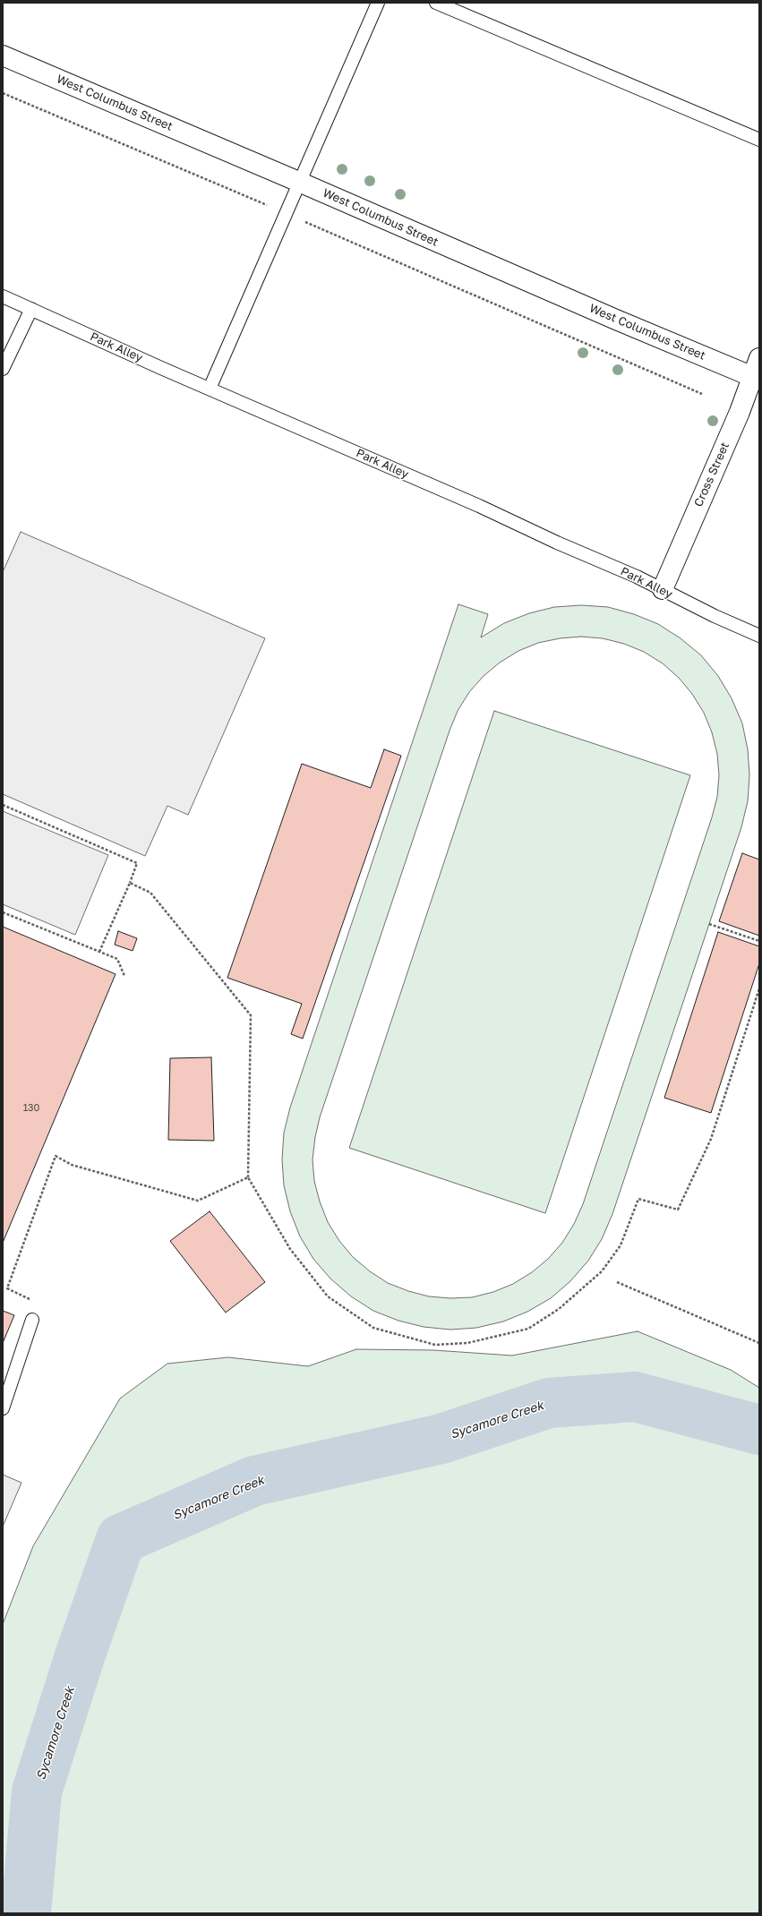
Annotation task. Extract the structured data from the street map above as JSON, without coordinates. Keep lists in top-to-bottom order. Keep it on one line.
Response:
{"streets":{"main road":["West Columbus Street","Cross Street"],"lane":["Park Alley"]},"crossings":[["West Columbus Street","Cross Street"],["Park Alley","Cross Street"]],"water":["Sycamore Creek"],"house_numbers":["130"]}
